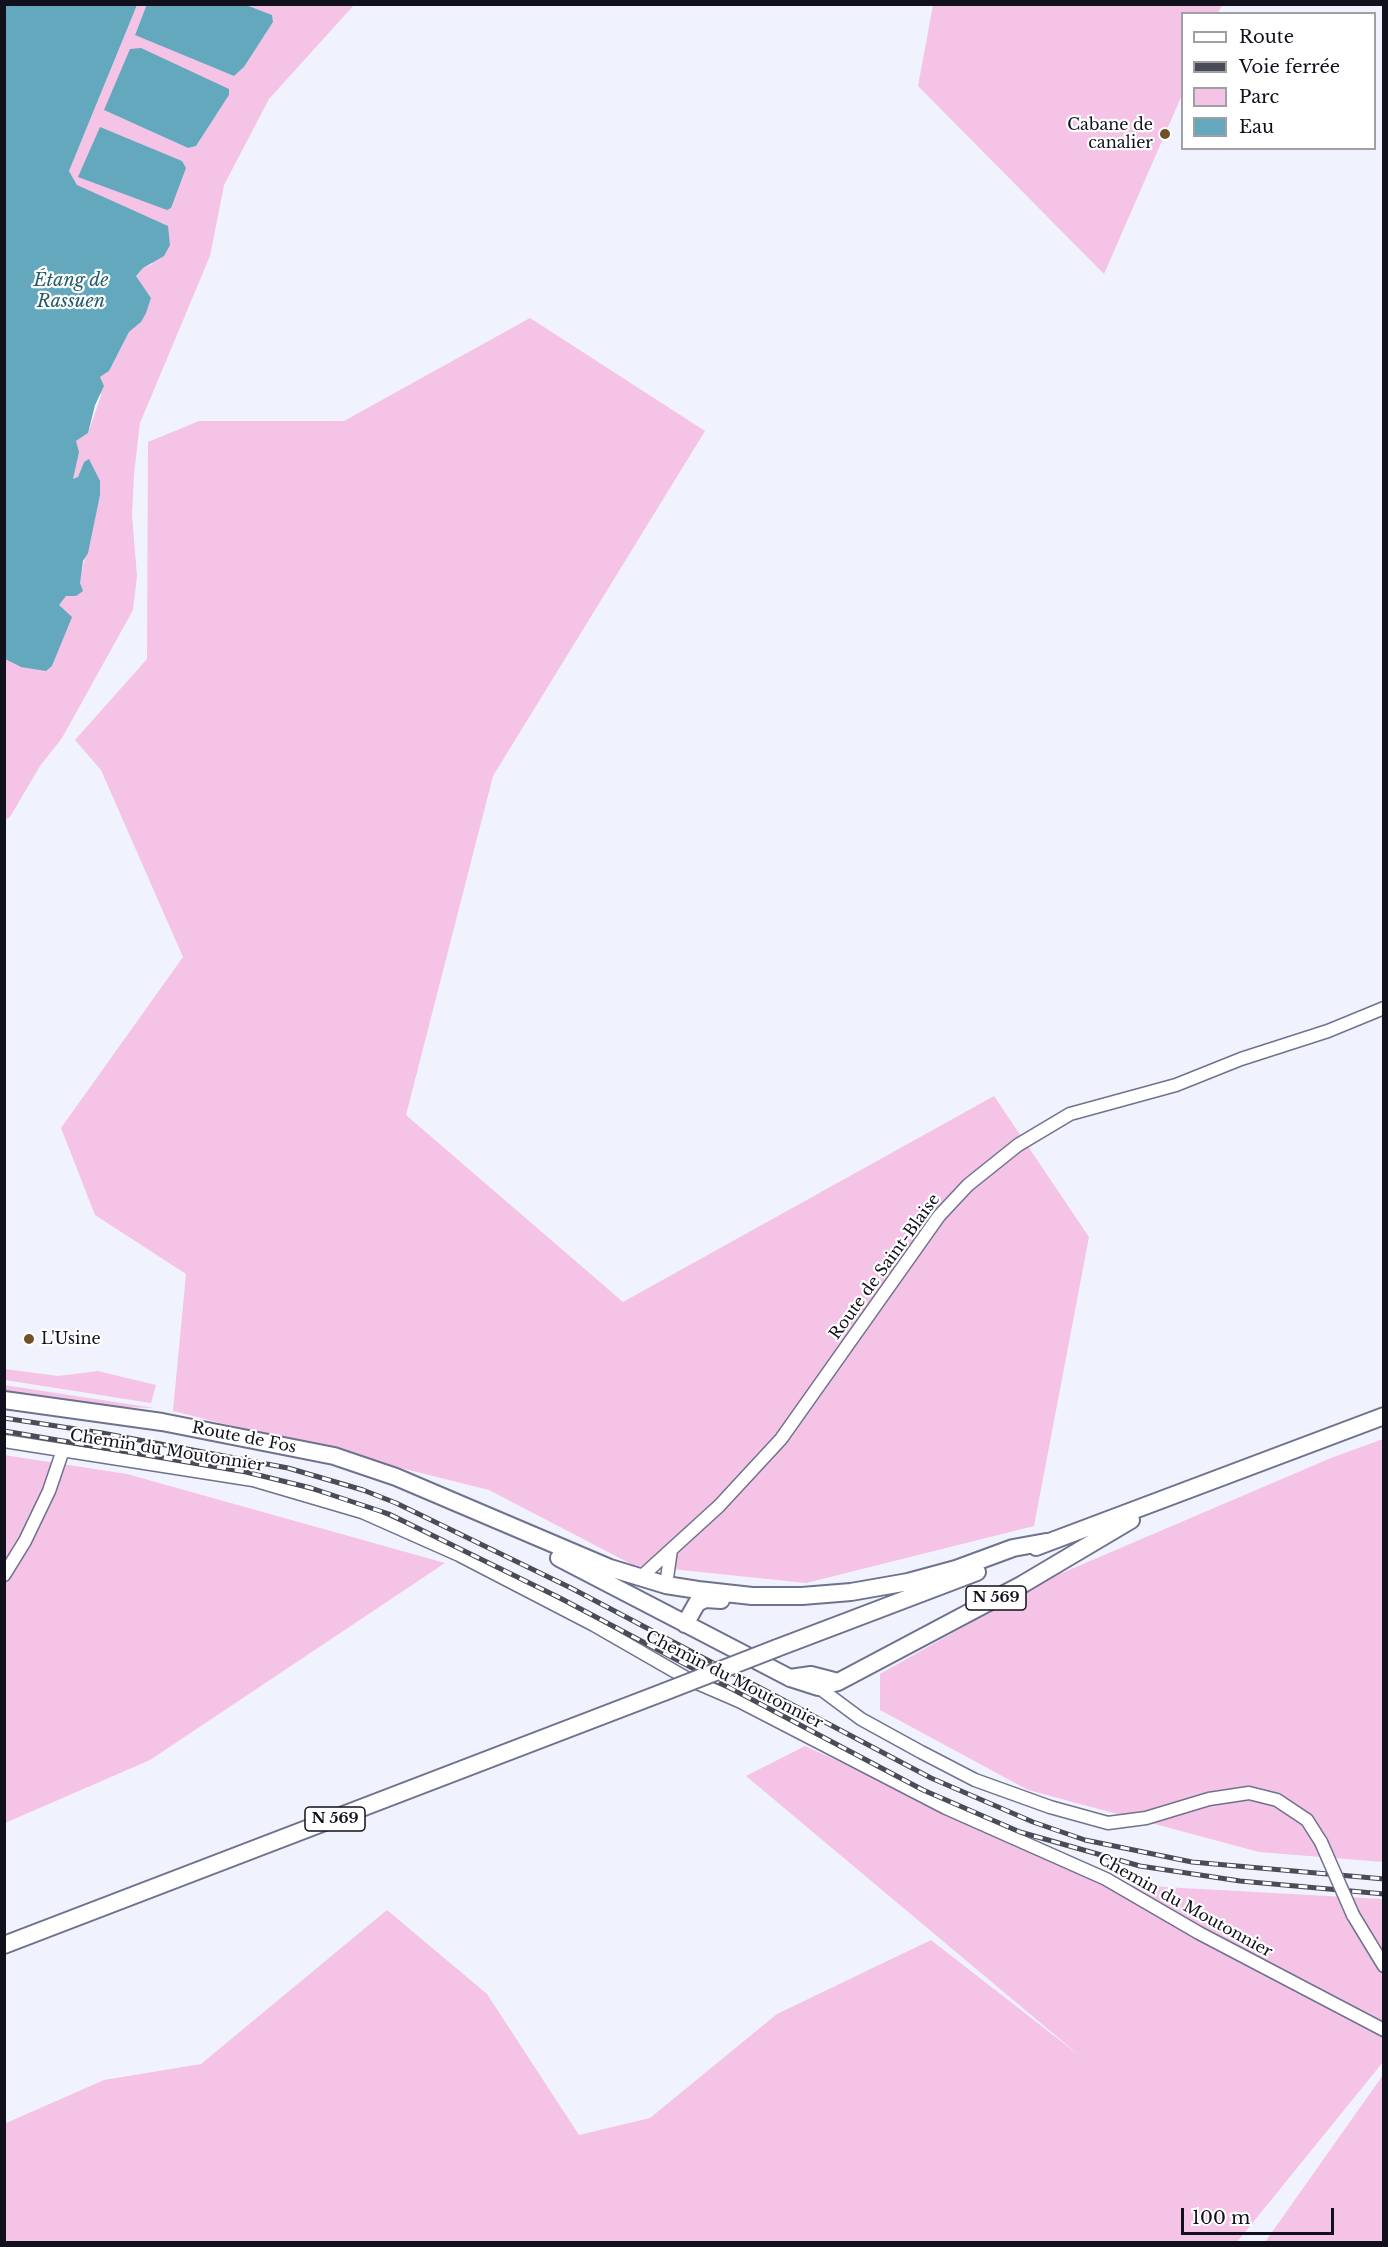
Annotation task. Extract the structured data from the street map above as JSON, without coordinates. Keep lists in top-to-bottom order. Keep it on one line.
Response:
{"streets":{"main road":["Route de Fos","N 569"],"street":["Route de Saint-Blaise","Chemin du Moutonnier"]},"water":["Étang de Rassuen"],"places":["Cabane de canalier","L'Usine"],"legend":["Route","Voie ferrée","Parc","Eau"],"scale_bar":"100 m"}
